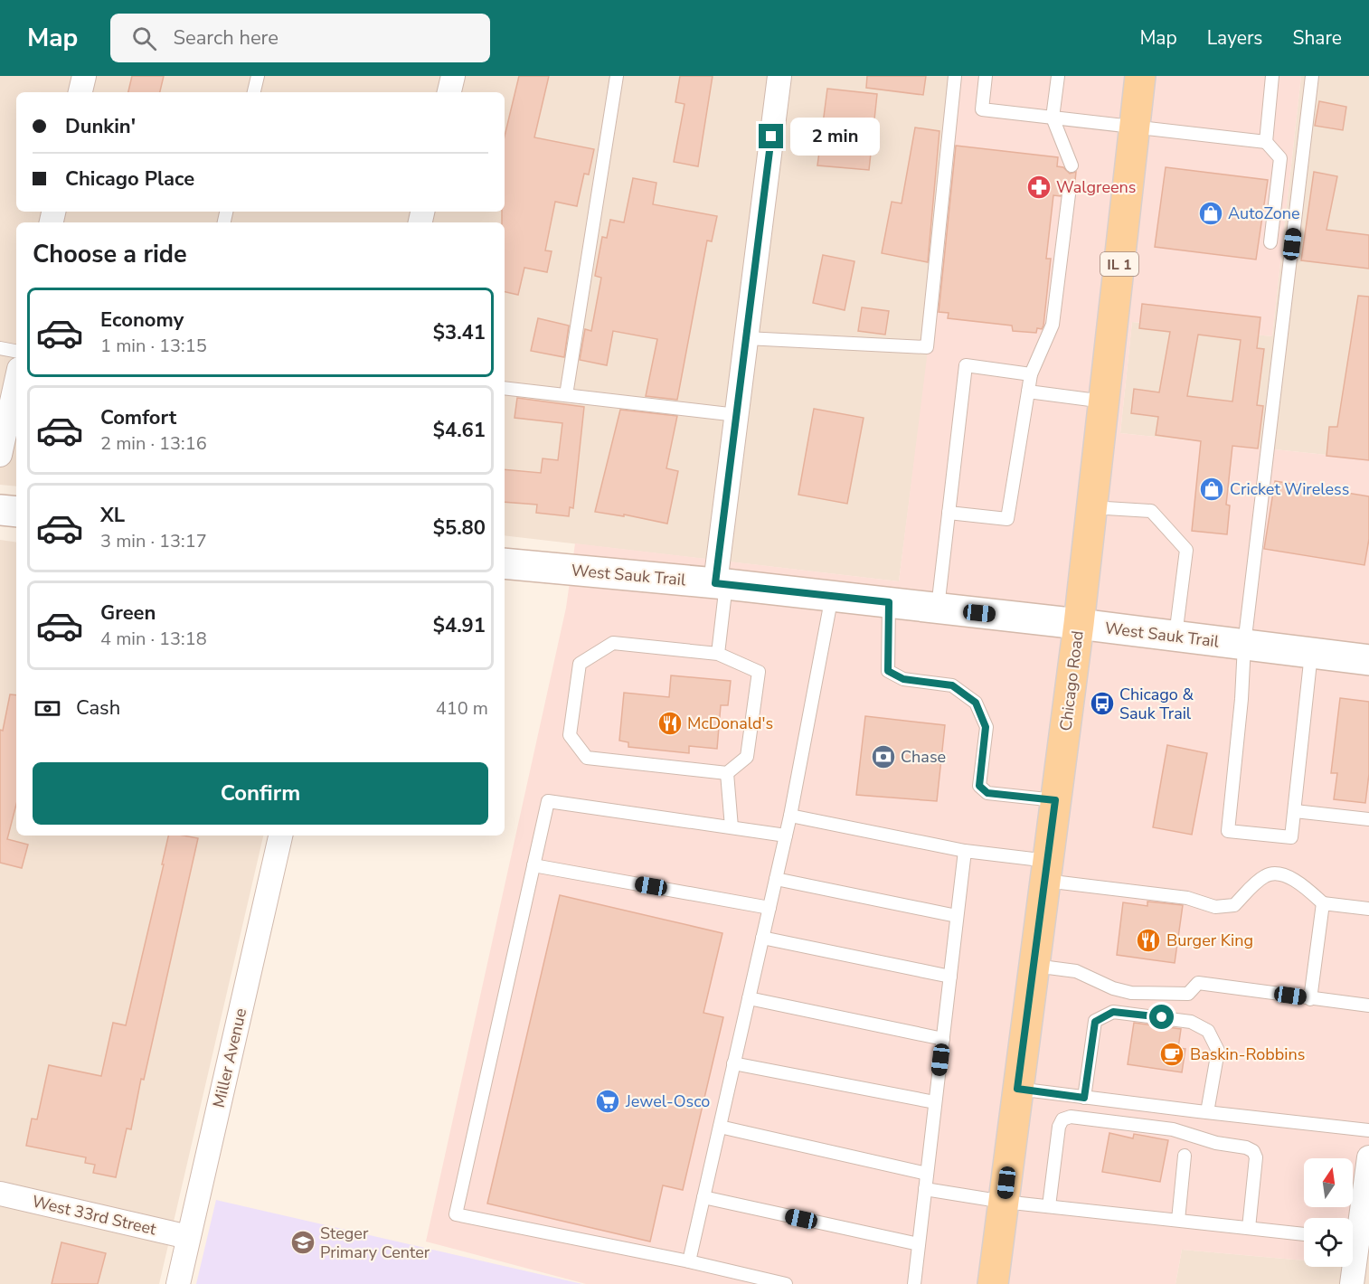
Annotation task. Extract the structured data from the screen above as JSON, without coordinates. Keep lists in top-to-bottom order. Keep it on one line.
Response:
{"streets":{"main road":["IL 1","West Sauk Trail","Chicago Road"],"street":["Miller Avenue","West 33rd Street"]},"crossings":[["West Sauk Trail","Chicago Road"],["Miller Avenue","West 33rd Street"]],"places":{"pharmacy":["Walgreens"],"shop":["AutoZone","Cricket Wireless"],"bus stop":["Chicago & Sauk Trail"],"restaurant":["McDonald's","Burger King"],"bank":["Chase"],"cafe":["Baskin-Robbins"],"supermarket":["Jewel-Osco"],"school or university":["Steger Primary Center"]},"north":"top","page":{"header":"Map","search":"Search here","nav":["Map","Layers","Share"],"banner":["Dunkin'","Chicago Place"],"bubble":"2 min","heading":"Choose a ride","list":[{"name":"Economy","note":"1 min · 13:15","value":"$3.41"},{"name":"Comfort","note":"2 min · 13:16","value":"$4.61"},{"name":"XL","note":"3 min · 13:17","value":"$5.80"},{"name":"Green","note":"4 min · 13:18","value":"$4.91"}],"pay":["Cash","410 m"],"buttons":"Confirm"}}
